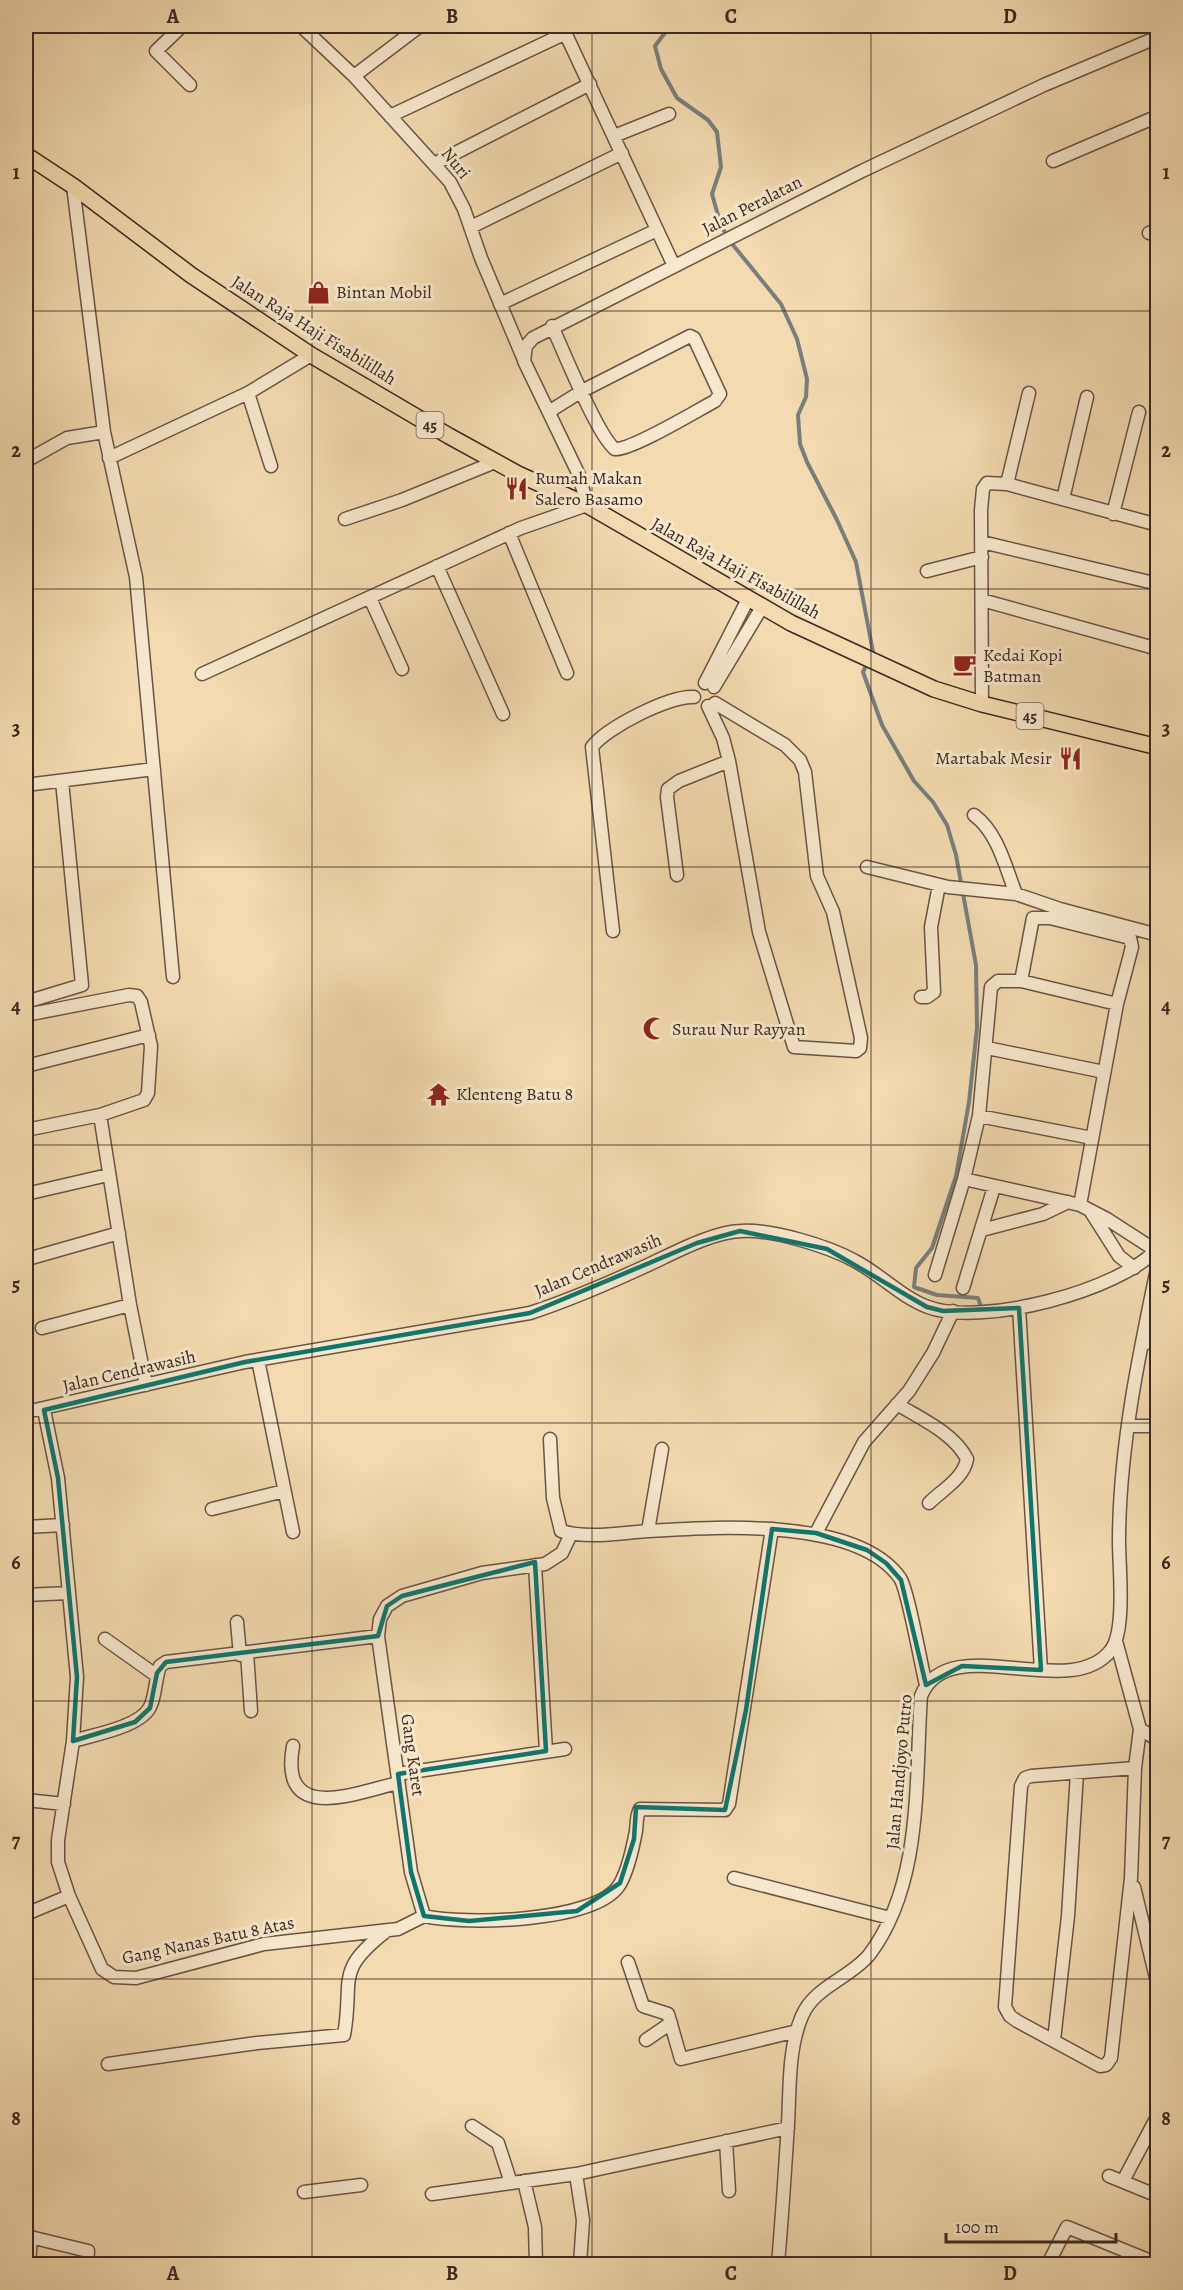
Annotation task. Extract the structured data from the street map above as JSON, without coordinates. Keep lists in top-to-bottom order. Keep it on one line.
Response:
{"streets":{"main road":["Jalan Raja Haji Fisabilillah","45"],"street":["Nuri","Jalan Peralatan","Jalan Cendrawasih","Gang Karet","Jalan Handjoyo Putro","Gang Nanas Batu 8 Atas"]},"crossings":[["Nuri","Jalan Peralatan"],["Jalan Cendrawasih","Gang Nanas Batu 8 Atas"],["Gang Karet","Gang Nanas Batu 8 Atas"]],"places":{"shop":["Bintan Mobil"],"restaurant":["Rumah Makan Salero Basamo","Martabak Mesir"],"cafe":["Kedai Kopi Batman"],"mosque":["Surau Nur Rayyan"],"temple":["Klenteng Batu 8"]},"scale_bar":"100 m","grid":{"columns":["A","B","C","D"],"rows":["1","2","3","4","5","6","7","8"]}}
